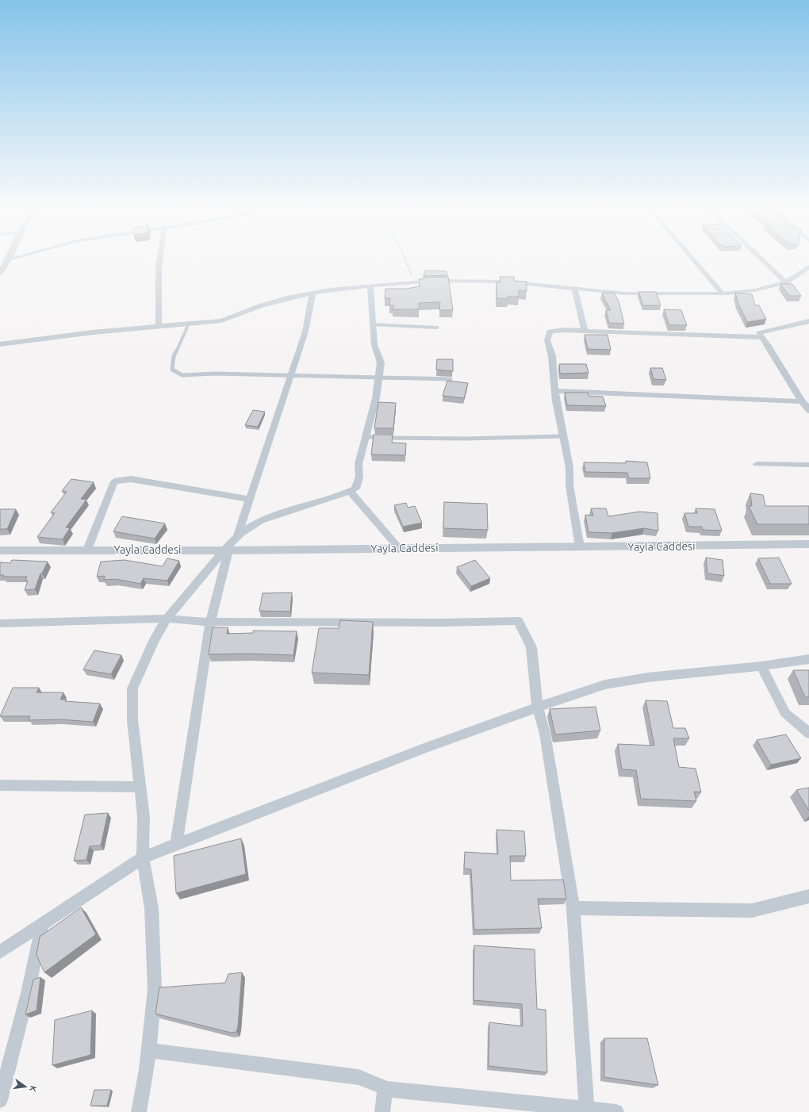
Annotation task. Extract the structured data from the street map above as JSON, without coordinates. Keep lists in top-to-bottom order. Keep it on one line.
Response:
{"streets":{"street":["Yayla Caddesi"]},"north":"right"}
